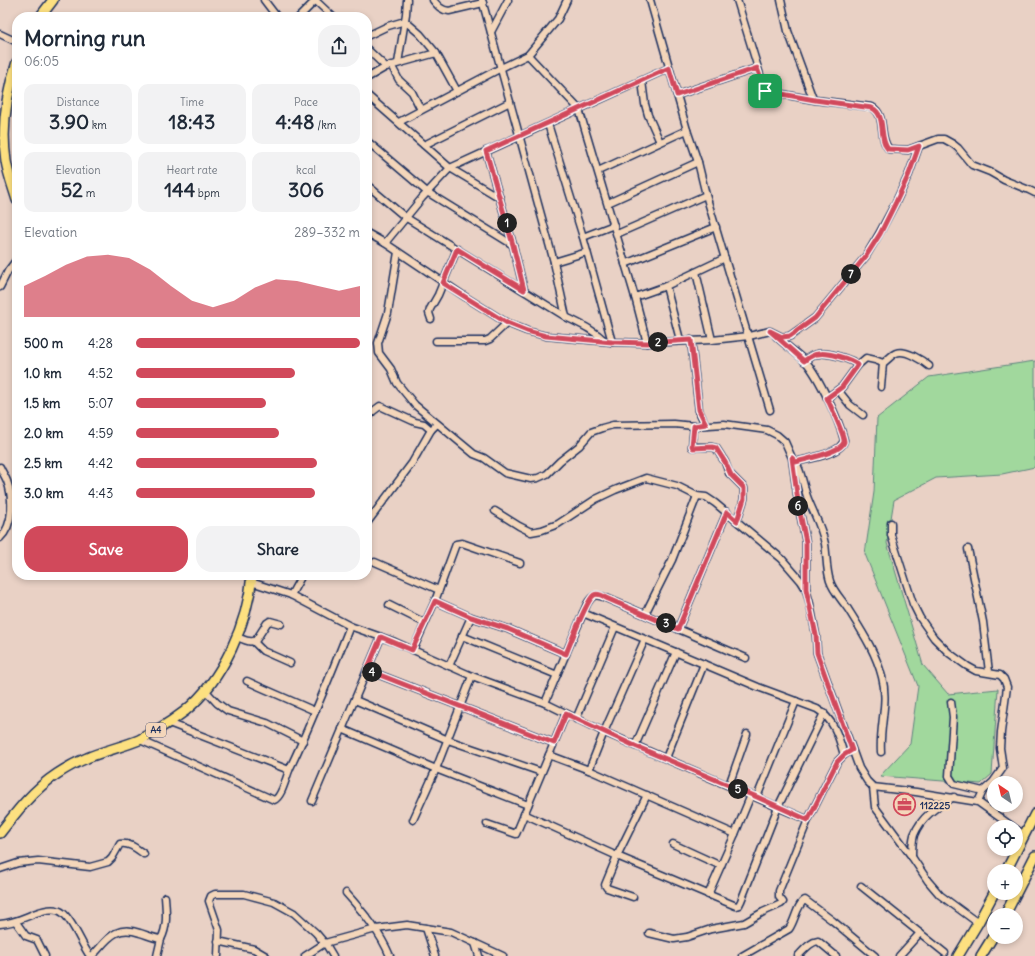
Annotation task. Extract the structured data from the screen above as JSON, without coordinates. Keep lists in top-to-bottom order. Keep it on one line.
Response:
{"streets":{"main road":["A4"]},"places":{"office":["112225"]},"north":"top left","page":{"heading":["Morning run","06:05"],"stats":[["Distance","3.90 km"],["Time","18:43"],["Pace","4:48 /km"],["Elevation","52 m"],["Heart rate","144 bpm"],["kcal","306"]],"pins":["1","7","2","6","3","4","5"],"chart":["Elevation","289–332 m"],"list":[{"name":"500 m","note":"4:28"},{"name":"1.0 km","note":"4:52"},{"name":"1.5 km","note":"5:07"},{"name":"2.0 km","note":"4:59"},{"name":"2.5 km","note":"4:42"},{"name":"3.0 km","note":"4:43"}],"buttons":["Save","Share"],"map_buttons":["+","−"]}}
